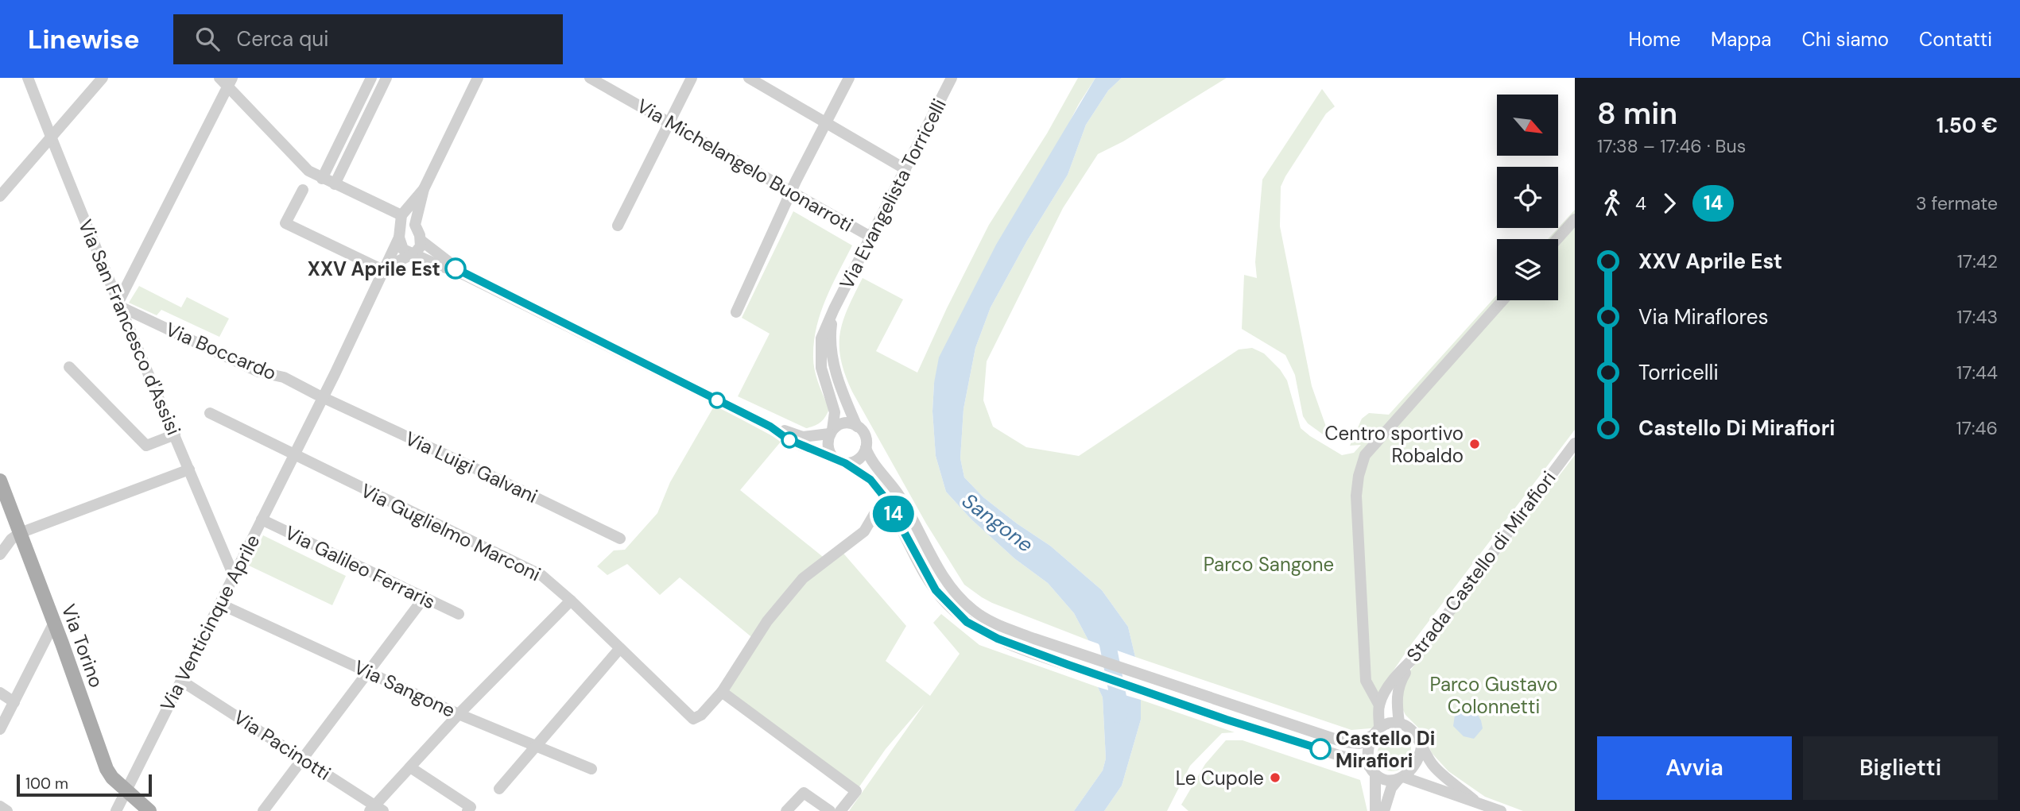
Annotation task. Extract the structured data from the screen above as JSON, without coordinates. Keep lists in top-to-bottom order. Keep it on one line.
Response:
{"streets":{"main road":["Via Torino"],"street":["Via Michelangelo Buonarroti","Via Evangelista Torricelli","Via San Francesco d'Assisi","Via Boccardo","Via Luigi Galvani","Via Guglielmo Marconi","Strada Castello di Mirafiori","Via Galileo Ferraris","Via Venticinque Aprile","Via Sangone","Via Pacinotti"]},"crossings":[["Via Michelangelo Buonarroti","Via Evangelista Torricelli"],["Via San Francesco d'Assisi","Via Boccardo"],["Via San Francesco d'Assisi","Via Venticinque Aprile"],["Via Boccardo","Via Luigi Galvani"],["Via Boccardo","Via Venticinque Aprile"],["Via Luigi Galvani","Via Venticinque Aprile"],["Via Guglielmo Marconi","Via Venticinque Aprile"],["Via Galileo Ferraris","Via Venticinque Aprile"],["Via Venticinque Aprile","Via Torino"],["Via Venticinque Aprile","Via Sangone"],["Via Venticinque Aprile","Via Pacinotti"]],"water":["Sangone"],"parks":["Parco Sangone","Parco Gustavo Colonnetti"],"places":["XXV Aprile Est","Centro sportivo Robaldo","Castello Di Mirafiori","Le Cupole"],"lines":["bus line 14"],"scale_bar":"100 m","north":"bottom right","page":{"header":"Linewise","search":"Cerca qui","nav":["Home","Mappa","Chi siamo","Contatti"],"on_map":"14","heading":["8 min","17:38 – 17:46 · Bus","1.50 €"],"legs":["4","14","3 fermate"],"list":[{"name":"XXV Aprile Est","value":"17:42"},{"name":"Via Miraflores","value":"17:43"},{"name":"Torricelli","value":"17:44"},{"name":"Castello Di Mirafiori","value":"17:46"}],"buttons":["Avvia","Biglietti"],"scale":"100 m"}}
